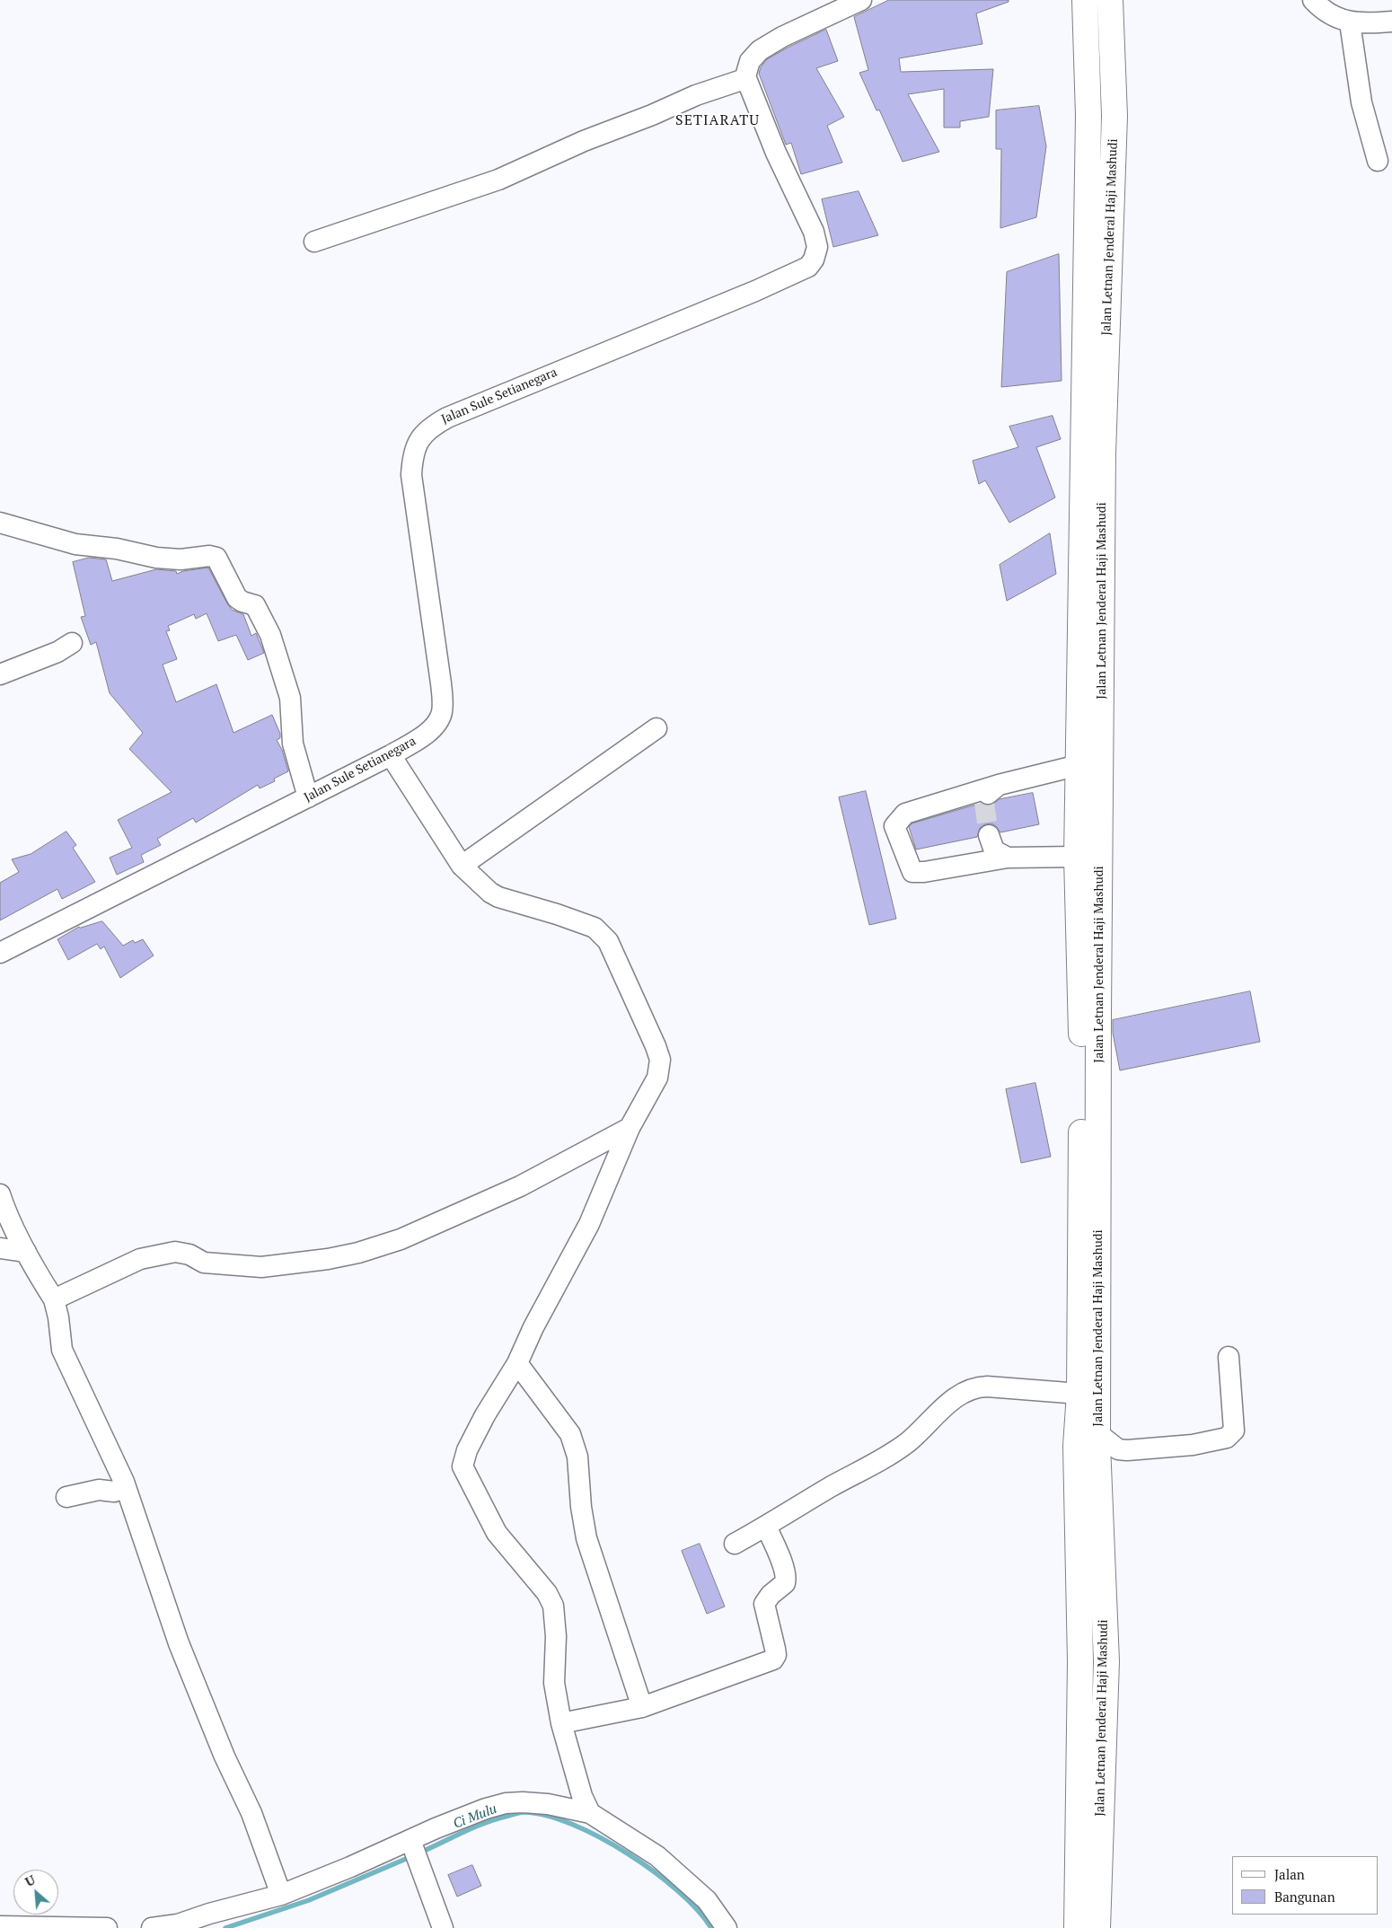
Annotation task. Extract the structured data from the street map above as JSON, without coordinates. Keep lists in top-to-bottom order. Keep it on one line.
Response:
{"streets":{"main road":["Jalan Letnan Jenderal Haji Mashudi"],"street":["Jalan Sule Setianegara"]},"districts":["SETIARATU"],"water":["Ci Mulu"],"legend":["Jalan","Bangunan"],"north":"top left"}
